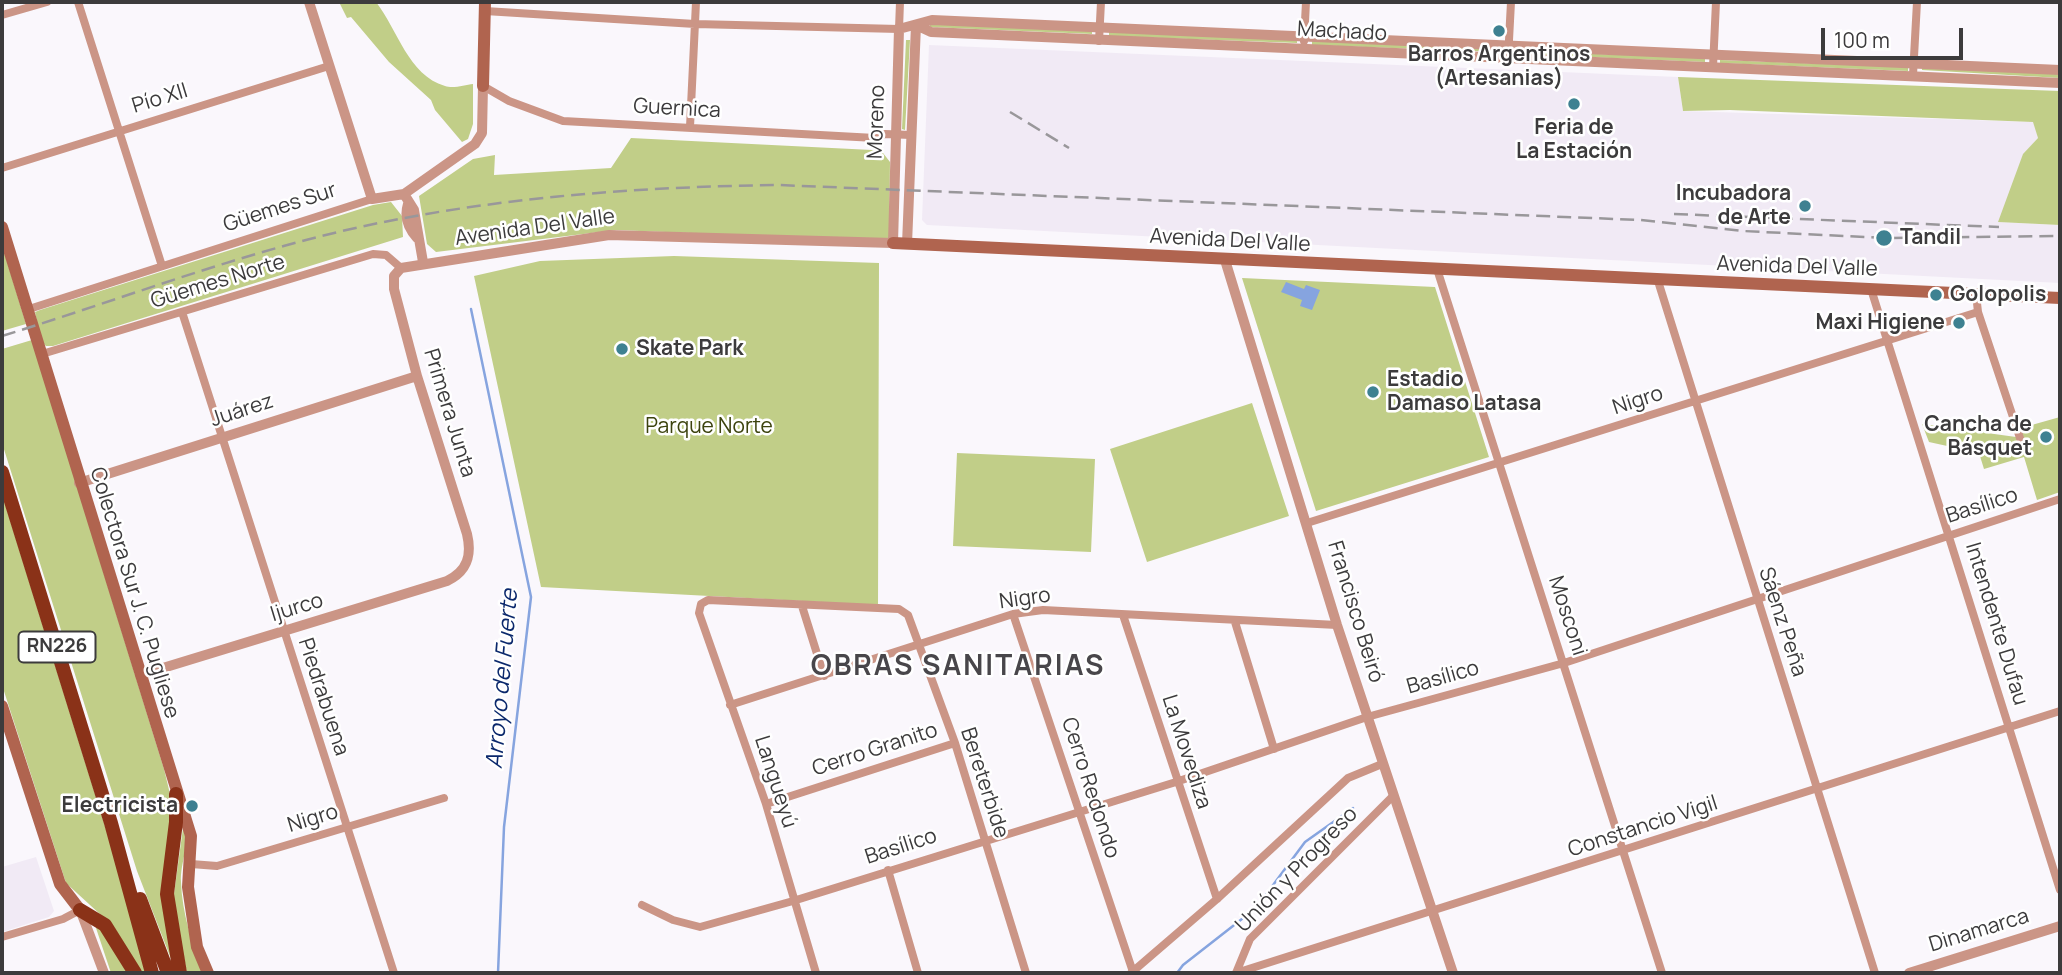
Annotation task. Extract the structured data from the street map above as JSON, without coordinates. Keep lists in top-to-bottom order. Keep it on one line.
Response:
{"streets":{"highway":["RN226"],"main road":["Avenida Del Valle","Colectora Sur J. C. Pugliese"],"street":["Machado","Pío XII","Guernica","Moreno","Güemes Sur","Güemes Norte","Nigro","Juárez","Primera Junta","Basílico","Ijurco","Francisco Beiró","Mosconi","Sáenz Peña","Intendente Dufau","Piedrabuena","Cerro Granito","La Movediza","Langueyú","Bereterbide","Cerro Redondo","Constancio Vigil","Unión y Progreso","Dinamarca"]},"crossings":[["Machado","Moreno"],["Guernica","Moreno"],["Guernica","Güemes Sur"],["Moreno","Avenida Del Valle"],["Güemes Sur","Colectora Sur J. C. Pugliese"],["Avenida Del Valle","Güemes Norte"],["Avenida Del Valle","Primera Junta"],["Avenida Del Valle","Francisco Beiró"],["Avenida Del Valle","Mosconi"],["Avenida Del Valle","Sáenz Peña"],["Avenida Del Valle","Intendente Dufau"],["Güemes Norte","Primera Junta"],["Güemes Norte","Colectora Sur J. C. Pugliese"],["Güemes Norte","Piedrabuena"],["Nigro","Colectora Sur J. C. Pugliese"],["Nigro","Francisco Beiró"],["Nigro","Mosconi"],["Nigro","Sáenz Peña"],["Nigro","Intendente Dufau"],["Nigro","Piedrabuena"],["Nigro","La Movediza"],["Nigro","Langueyú"],["Nigro","Bereterbide"],["Nigro","Cerro Redondo"],["Juárez","Primera Junta"],["Juárez","Colectora Sur J. C. Pugliese"],["Juárez","Piedrabuena"],["Primera Junta","Ijurco"],["Basílico","Francisco Beiró"],["Basílico","Mosconi"],["Basílico","Sáenz Peña"],["Basílico","Intendente Dufau"],["Basílico","La Movediza"],["Basílico","Langueyú"],["Basílico","Bereterbide"],["Basílico","Cerro Redondo"],["Colectora Sur J. C. Pugliese","Ijurco"],["Ijurco","Piedrabuena"],["Francisco Beiró","Constancio Vigil"],["Francisco Beiró","Unión y Progreso"],["Mosconi","Constancio Vigil"],["Sáenz Peña","Constancio Vigil"],["Intendente Dufau","Constancio Vigil"],["Cerro Granito","Langueyú"],["Cerro Granito","Bereterbide"],["Langueyú","Bereterbide"],["Constancio Vigil","Unión y Progreso"]],"districts":["OBRAS SANITARIAS"],"water":["Arroyo del Fuerte"],"parks":["Parque Norte"],"places":["Barros Argentinos (Artesanias)","Feria de La Estación","Incubadora de Arte","Tandil","Golopolis","Maxi Higiene","Skate Park","Estadio Damaso Latasa","Cancha de Básquet","Electricista"],"scale_bar":"100 m"}
